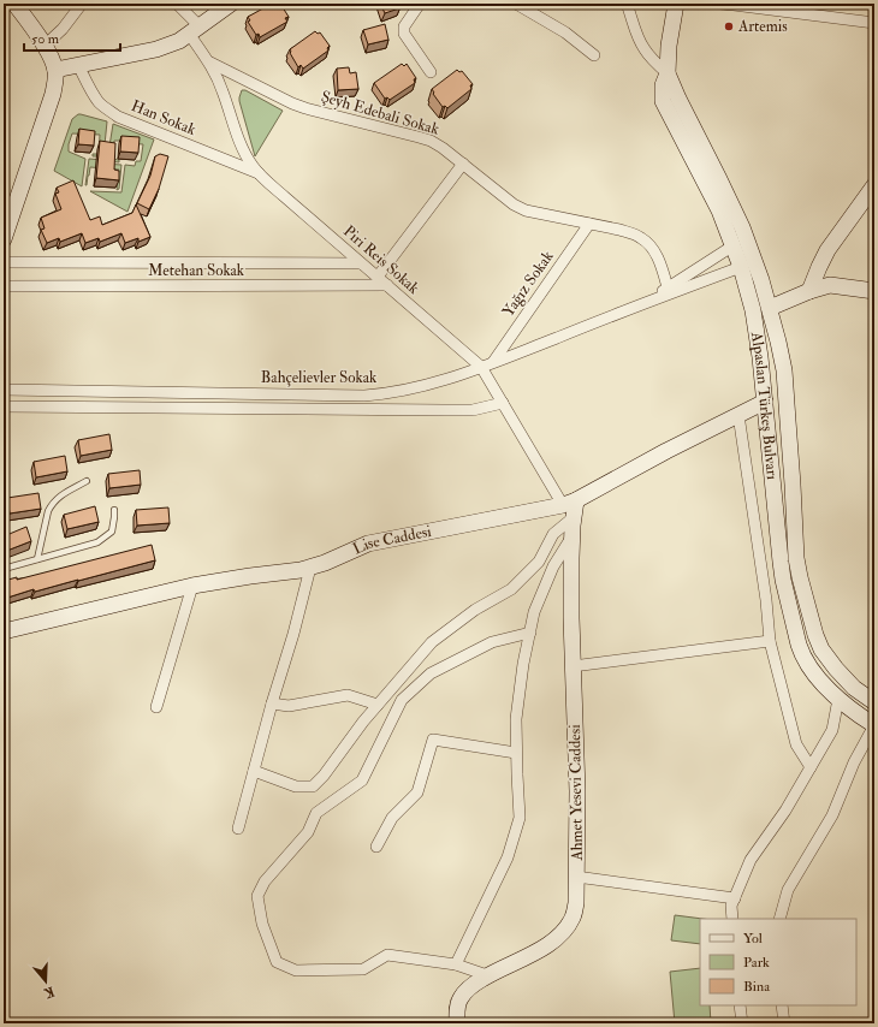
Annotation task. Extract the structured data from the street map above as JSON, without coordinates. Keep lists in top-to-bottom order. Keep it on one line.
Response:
{"streets":{"street":["Şeyh Edebali Sokak","Han Sokak","Piri Reis Sokak","Metehan Sokak","Yağız Sokak","Bahçelievler Sokak","Alpaslan Türkeş Bulvarı","Lise Caddesi","Ahmet Yesevi Caddesi"]},"crossings":[["Şeyh Edebali Sokak","Piri Reis Sokak"],["Şeyh Edebali Sokak","Yağız Sokak"],["Han Sokak","Piri Reis Sokak"],["Piri Reis Sokak","Metehan Sokak"],["Piri Reis Sokak","Bahçelievler Sokak"],["Piri Reis Sokak","Lise Caddesi"],["Piri Reis Sokak","Ahmet Yesevi Caddesi"],["Yağız Sokak","Bahçelievler Sokak"],["Alpaslan Türkeş Bulvarı","Lise Caddesi"],["Lise Caddesi","Ahmet Yesevi Caddesi"]],"places":["Artemis"],"legend":["Yol","Park","Bina"],"scale_bar":"50 m","north":"bottom"}
